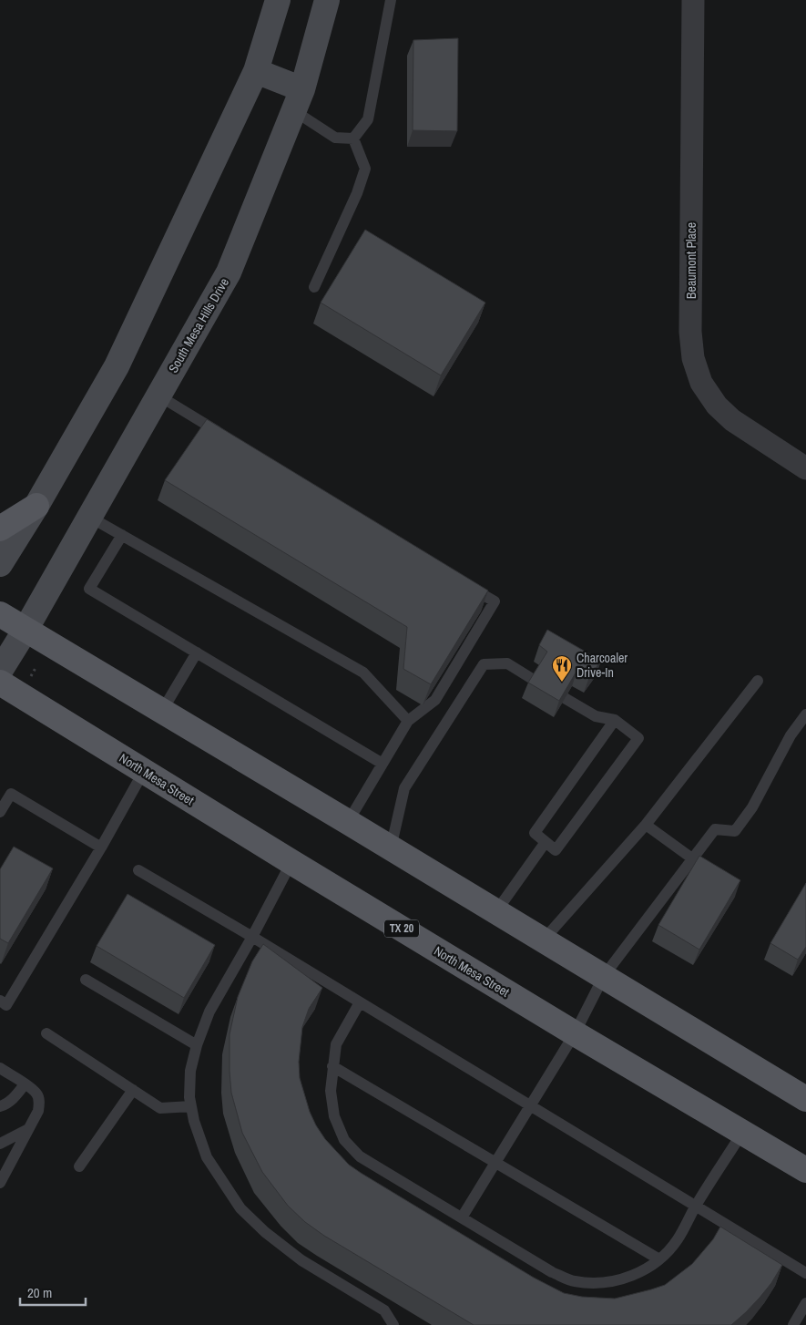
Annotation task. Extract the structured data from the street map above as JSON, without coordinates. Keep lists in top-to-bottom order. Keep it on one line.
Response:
{"streets":{"main road":["North Mesa Street","TX 20"],"street":["Beaumont Place","South Mesa Hills Drive"]},"places":{"restaurant":["Charcoaler Drive-In"]},"scale_bar":"20 m"}
